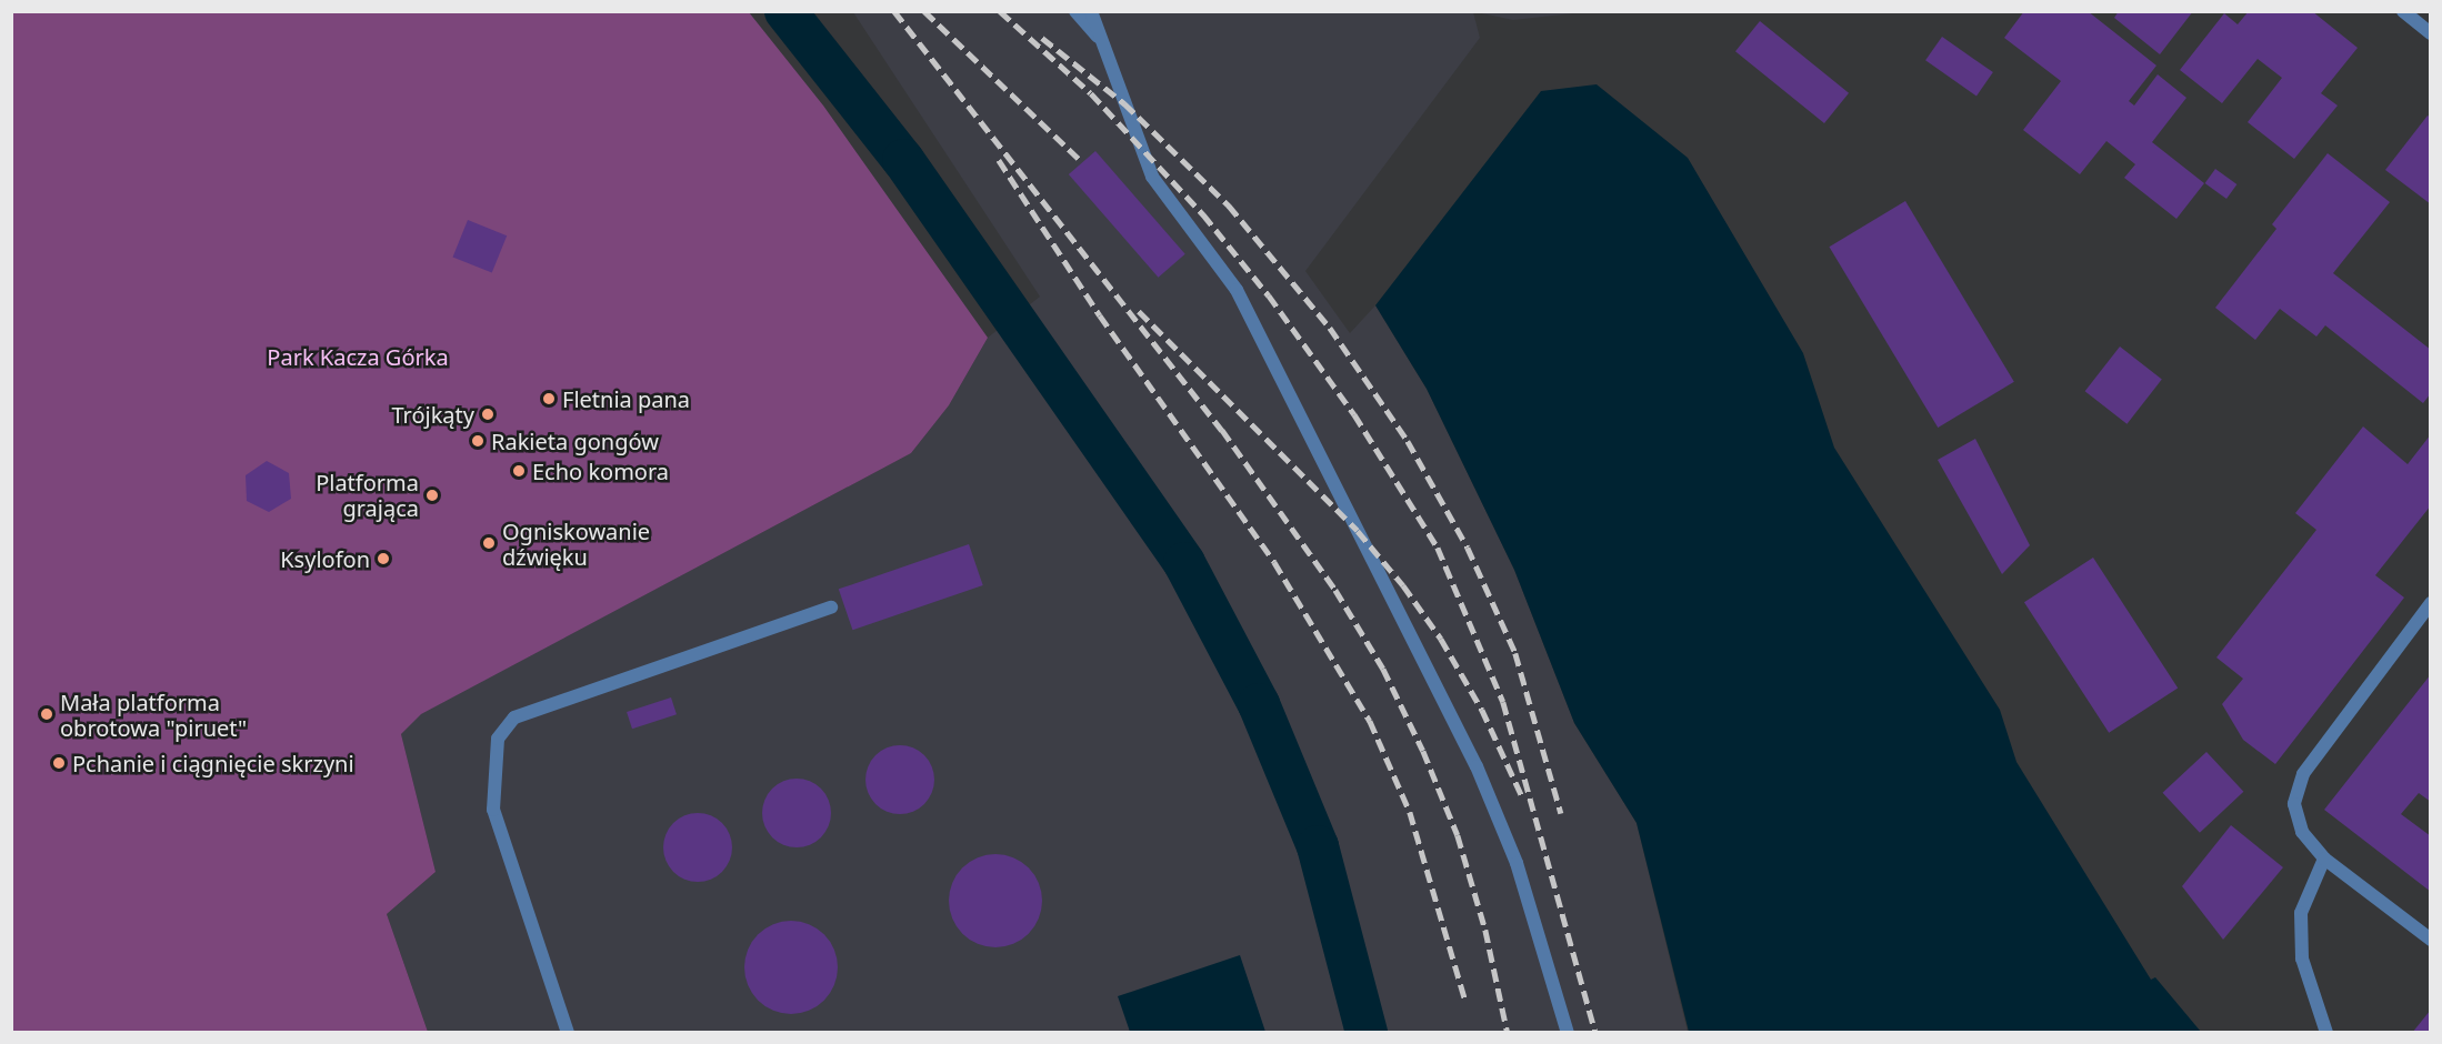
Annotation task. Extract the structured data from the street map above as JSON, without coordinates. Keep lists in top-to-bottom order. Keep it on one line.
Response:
{"parks":["Park Kacza Górka"],"places":["Fletnia pana","Trójkąty","Rakieta gongów","Echo komora","Platforma grająca","Ogniskowanie dźwięku","Ksylofon","Mała platforma obrotowa \"piruet\"","Pchanie i ciągnięcie skrzyni"]}
